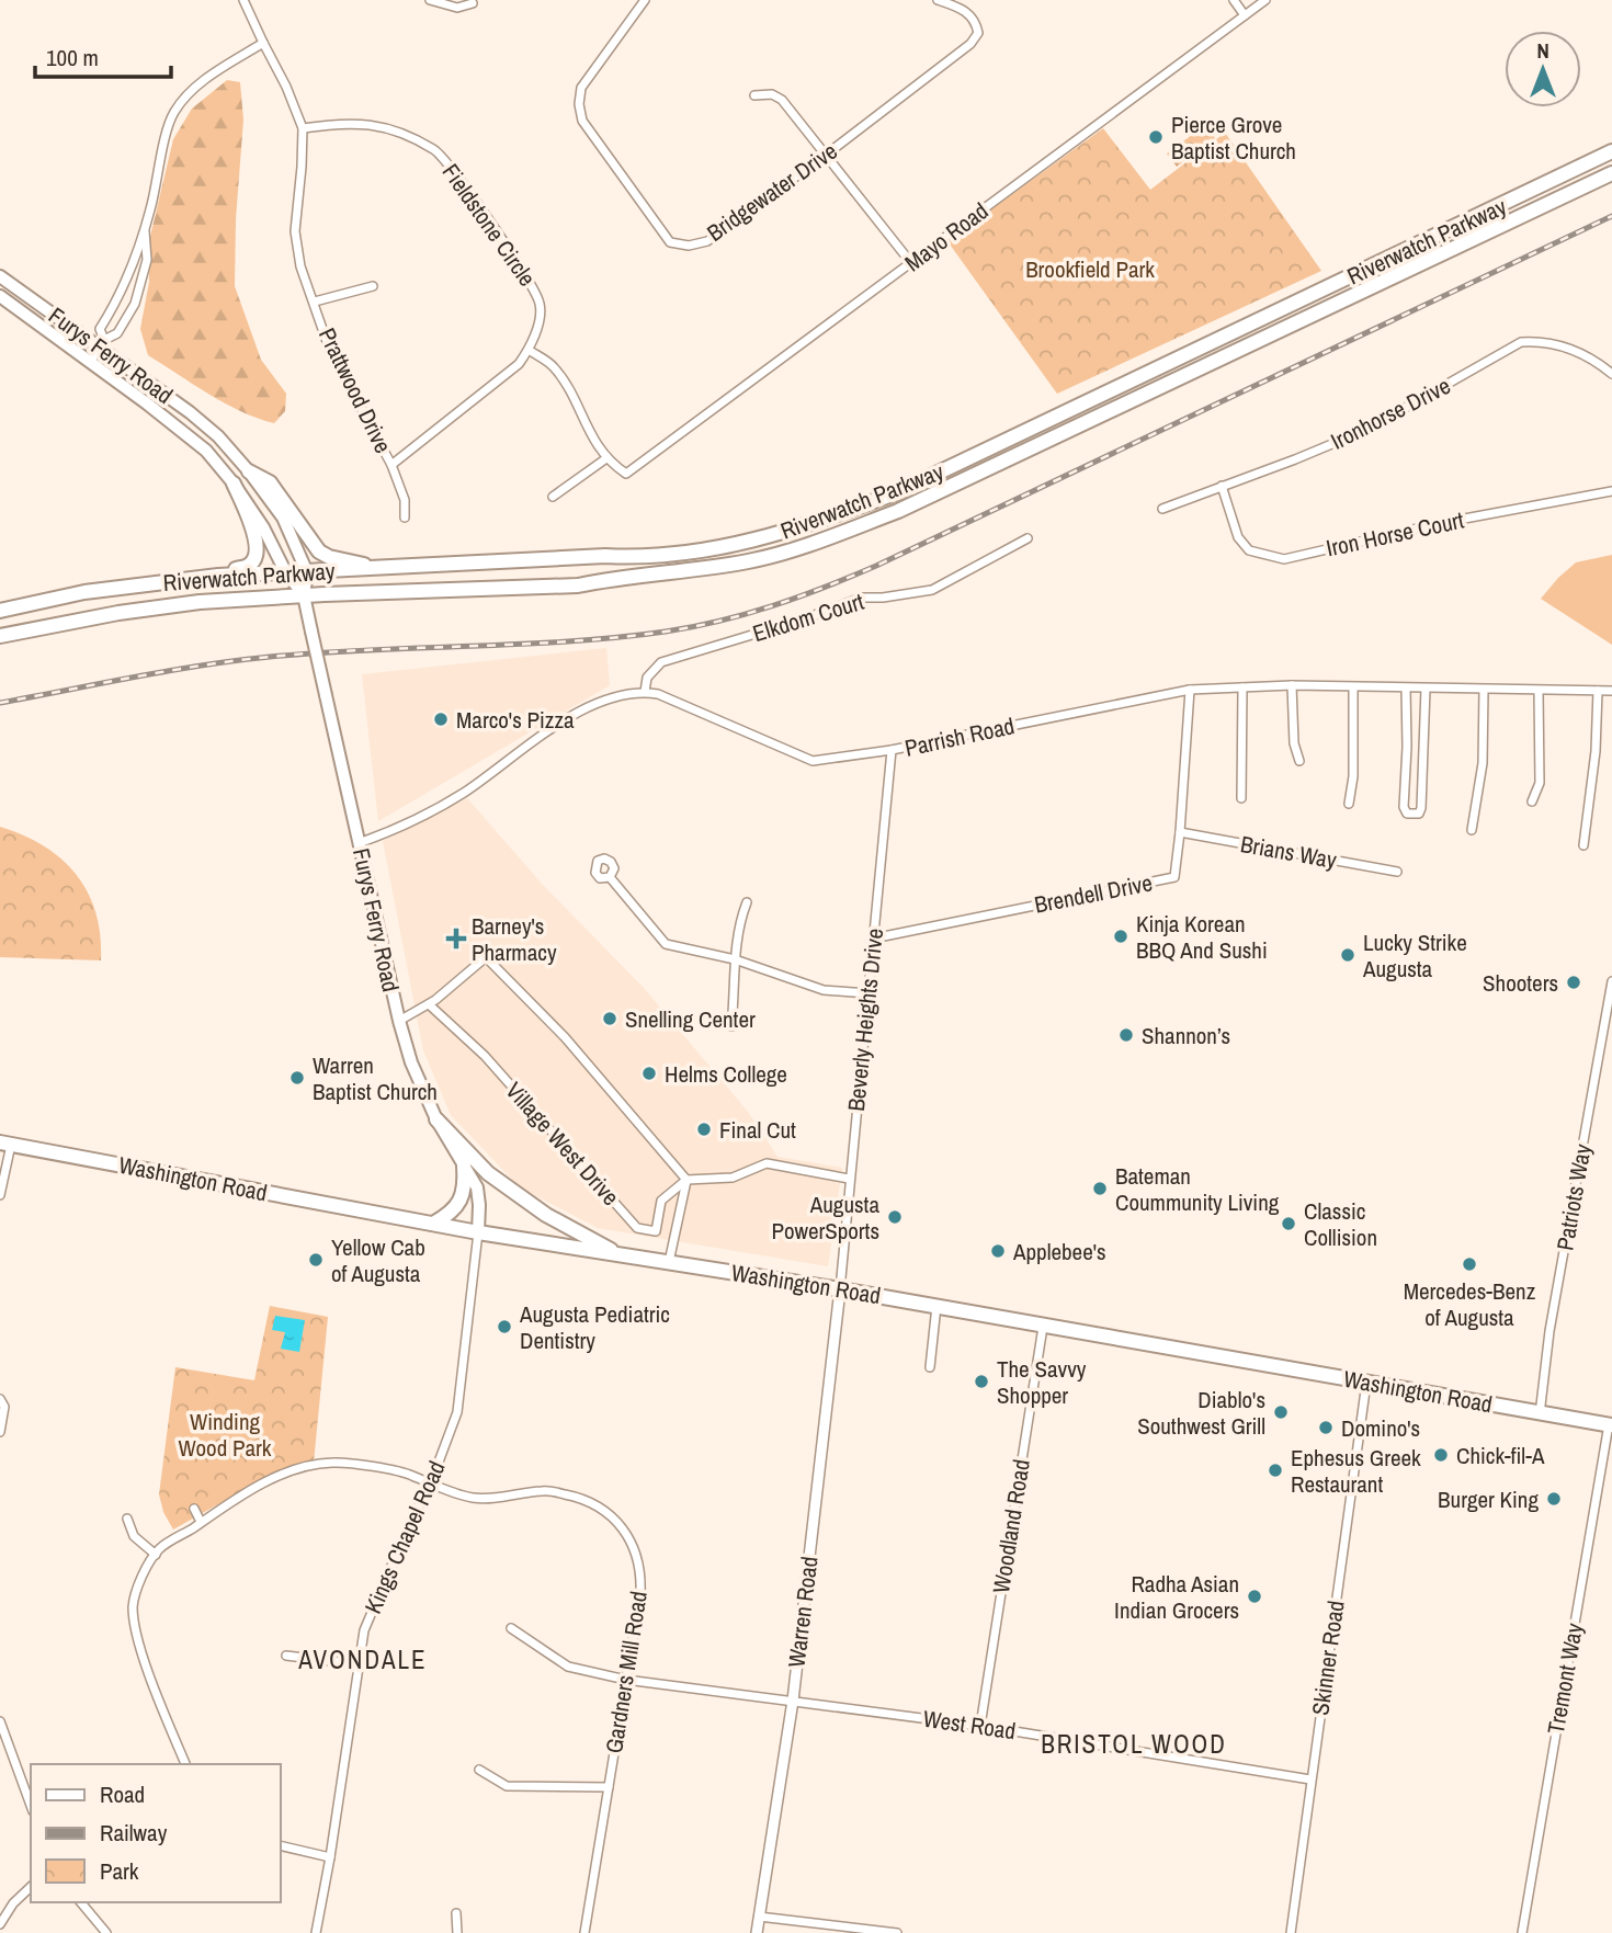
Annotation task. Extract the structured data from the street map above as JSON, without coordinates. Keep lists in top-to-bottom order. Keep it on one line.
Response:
{"streets":{"main road":["Riverwatch Parkway","Furys Ferry Road","Washington Road"],"street":["Bridgewater Drive","Fieldstone Circle","Mayo Road","Prattwood Drive","Ironhorse Drive","Iron Horse Court","Elkdom Court","Parrish Road","Brians Way","Brendell Drive","Beverly Heights Drive","Village West Drive","Patriots Way","Woodland Road","Kings Chapel Road","Warren Road","Skinner Road","Gardners Mill Road","Tremont Way","West Road"]},"crossings":[["Fieldstone Circle","Prattwood Drive"],["Riverwatch Parkway","Furys Ferry Road"],["Furys Ferry Road","Washington Road"],["Furys Ferry Road","Kings Chapel Road"],["Ironhorse Drive","Iron Horse Court"],["Elkdom Court","Parrish Road"],["Parrish Road","Brendell Drive"],["Parrish Road","Beverly Heights Drive"],["Brians Way","Brendell Drive"],["Brendell Drive","Beverly Heights Drive"],["Beverly Heights Drive","Washington Road"],["Beverly Heights Drive","Warren Road"],["Washington Road","Patriots Way"],["Washington Road","Woodland Road"],["Washington Road","Kings Chapel Road"],["Washington Road","Warren Road"],["Washington Road","Skinner Road"],["Washington Road","Tremont Way"],["Woodland Road","West Road"],["Kings Chapel Road","Gardners Mill Road"],["Warren Road","West Road"],["Skinner Road","West Road"],["Gardners Mill Road","West Road"]],"districts":["AVONDALE","BRISTOL WOOD"],"parks":["Brookfield Park","Winding Wood Park"],"places":{"other":["Pierce Grove Baptist Church","Marco's Pizza","Kinja Korean BBQ And Sushi","Lucky Strike Augusta","Shooters","Snelling Center","Shannon’s","Helms College","Warren Baptist Church","Final Cut","Bateman Coummunity Living","Augusta PowerSports","Classic Collision","Applebee's","Yellow Cab of Augusta","Mercedes-Benz of Augusta","Augusta Pediatric Dentistry","The Savvy Shopper","Diablo's Southwest Grill","Domino's","Chick-fil-A","Ephesus Greek Restaurant","Burger King","Radha Asian Indian Grocers"],"health":["Barney's Pharmacy"]},"legend":["Road","Railway","Park"],"scale_bar":"100 m","north":"top"}
